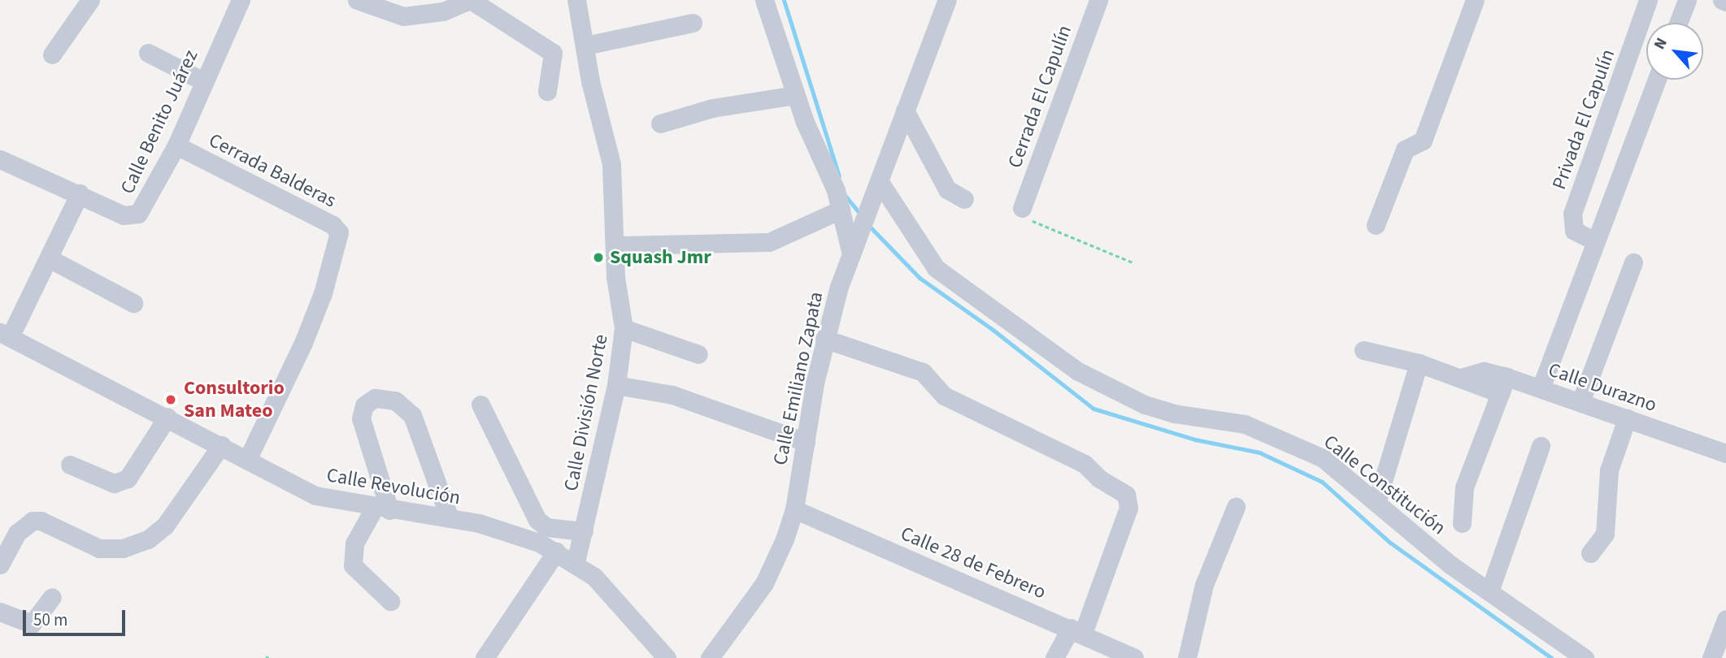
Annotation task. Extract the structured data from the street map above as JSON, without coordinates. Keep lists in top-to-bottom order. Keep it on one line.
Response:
{"streets":{"street":["Cerrada El Capulín","Privada El Capulín","Calle Benito Juárez","Cerrada Balderas","Calle Emiliano Zapata","Calle Durazno","Calle División Norte","Calle Constitución","Calle Revolución","Calle 28 de Febrero"]},"crossings":[["Calle Benito Juárez","Cerrada Balderas"],["Cerrada Balderas","Calle Revolución"],["Calle Emiliano Zapata","Calle Constitución"],["Calle Emiliano Zapata","Calle 28 de Febrero"],["Calle División Norte","Calle Revolución"]],"places":["Squash Jmr","Consultorio San Mateo"],"scale_bar":"50 m","north":"top left"}
